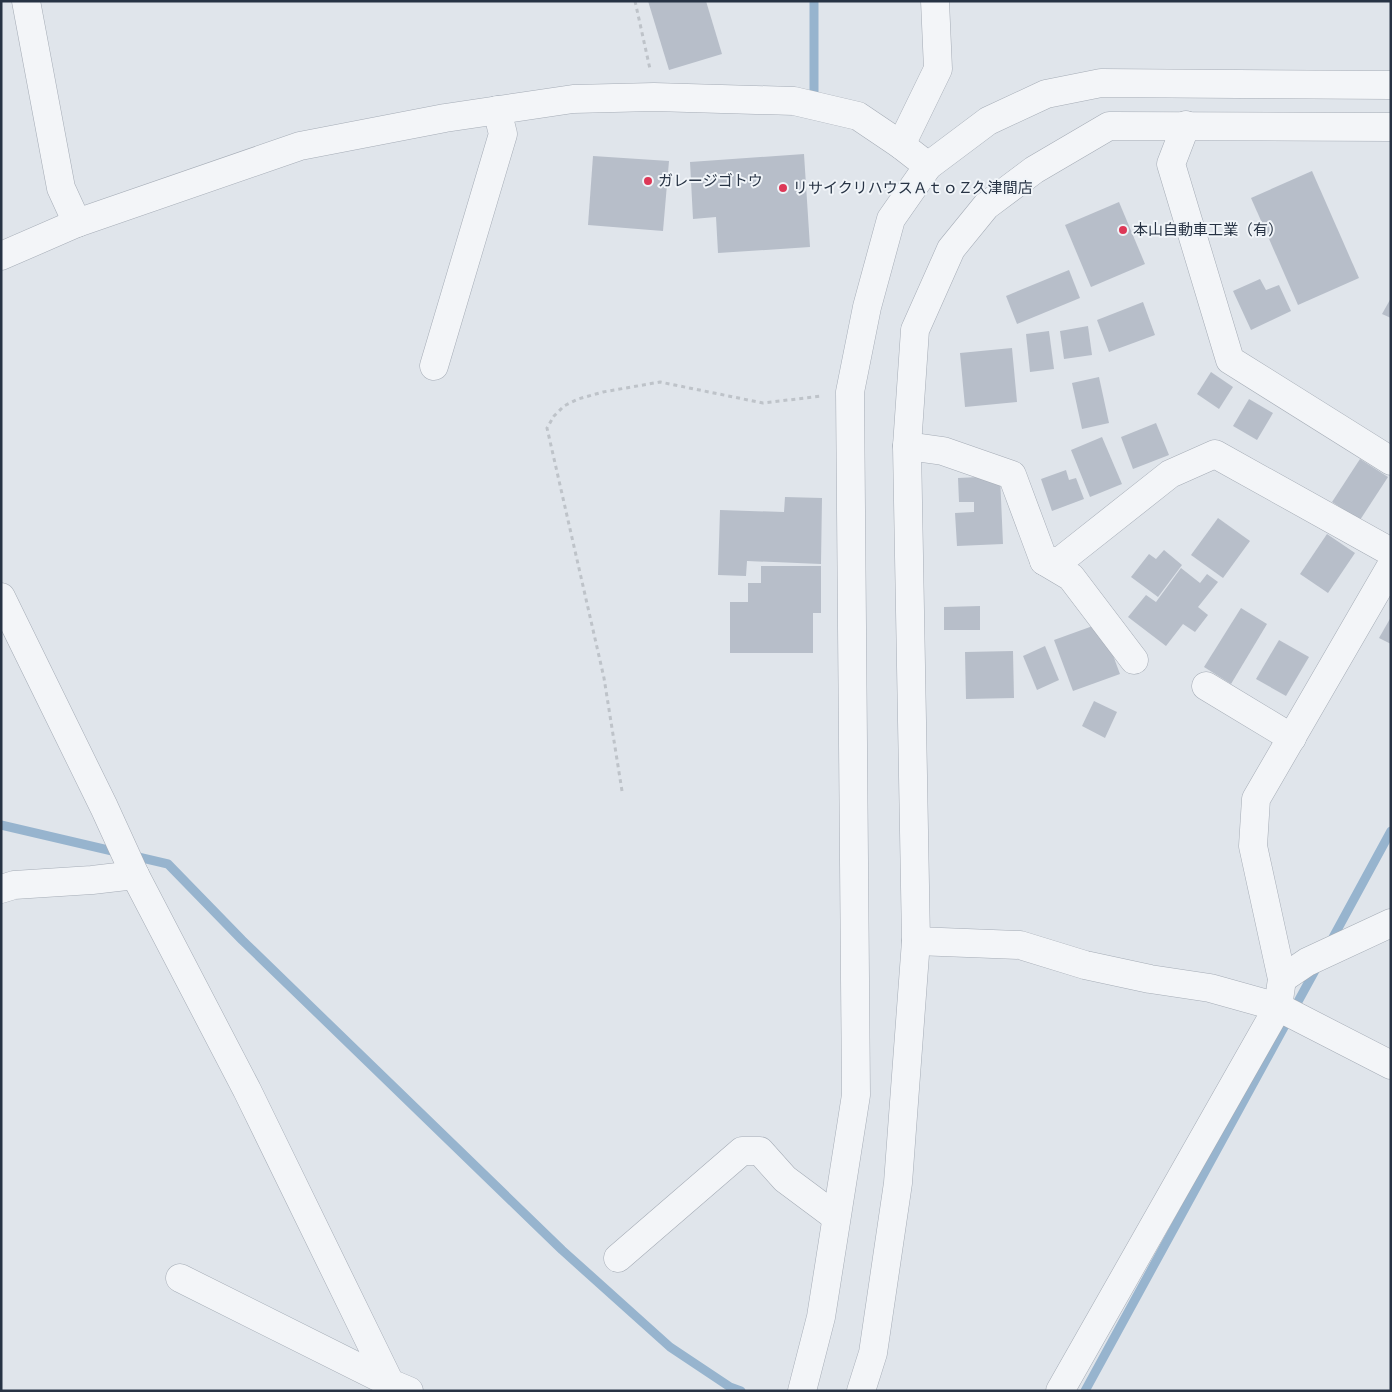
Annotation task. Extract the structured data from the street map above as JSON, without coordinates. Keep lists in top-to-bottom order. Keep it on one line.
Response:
{"places":["ガレージゴトウ","リサイクリハウスＡｔｏＺ久津間店","本山自動車工業（有）"]}
